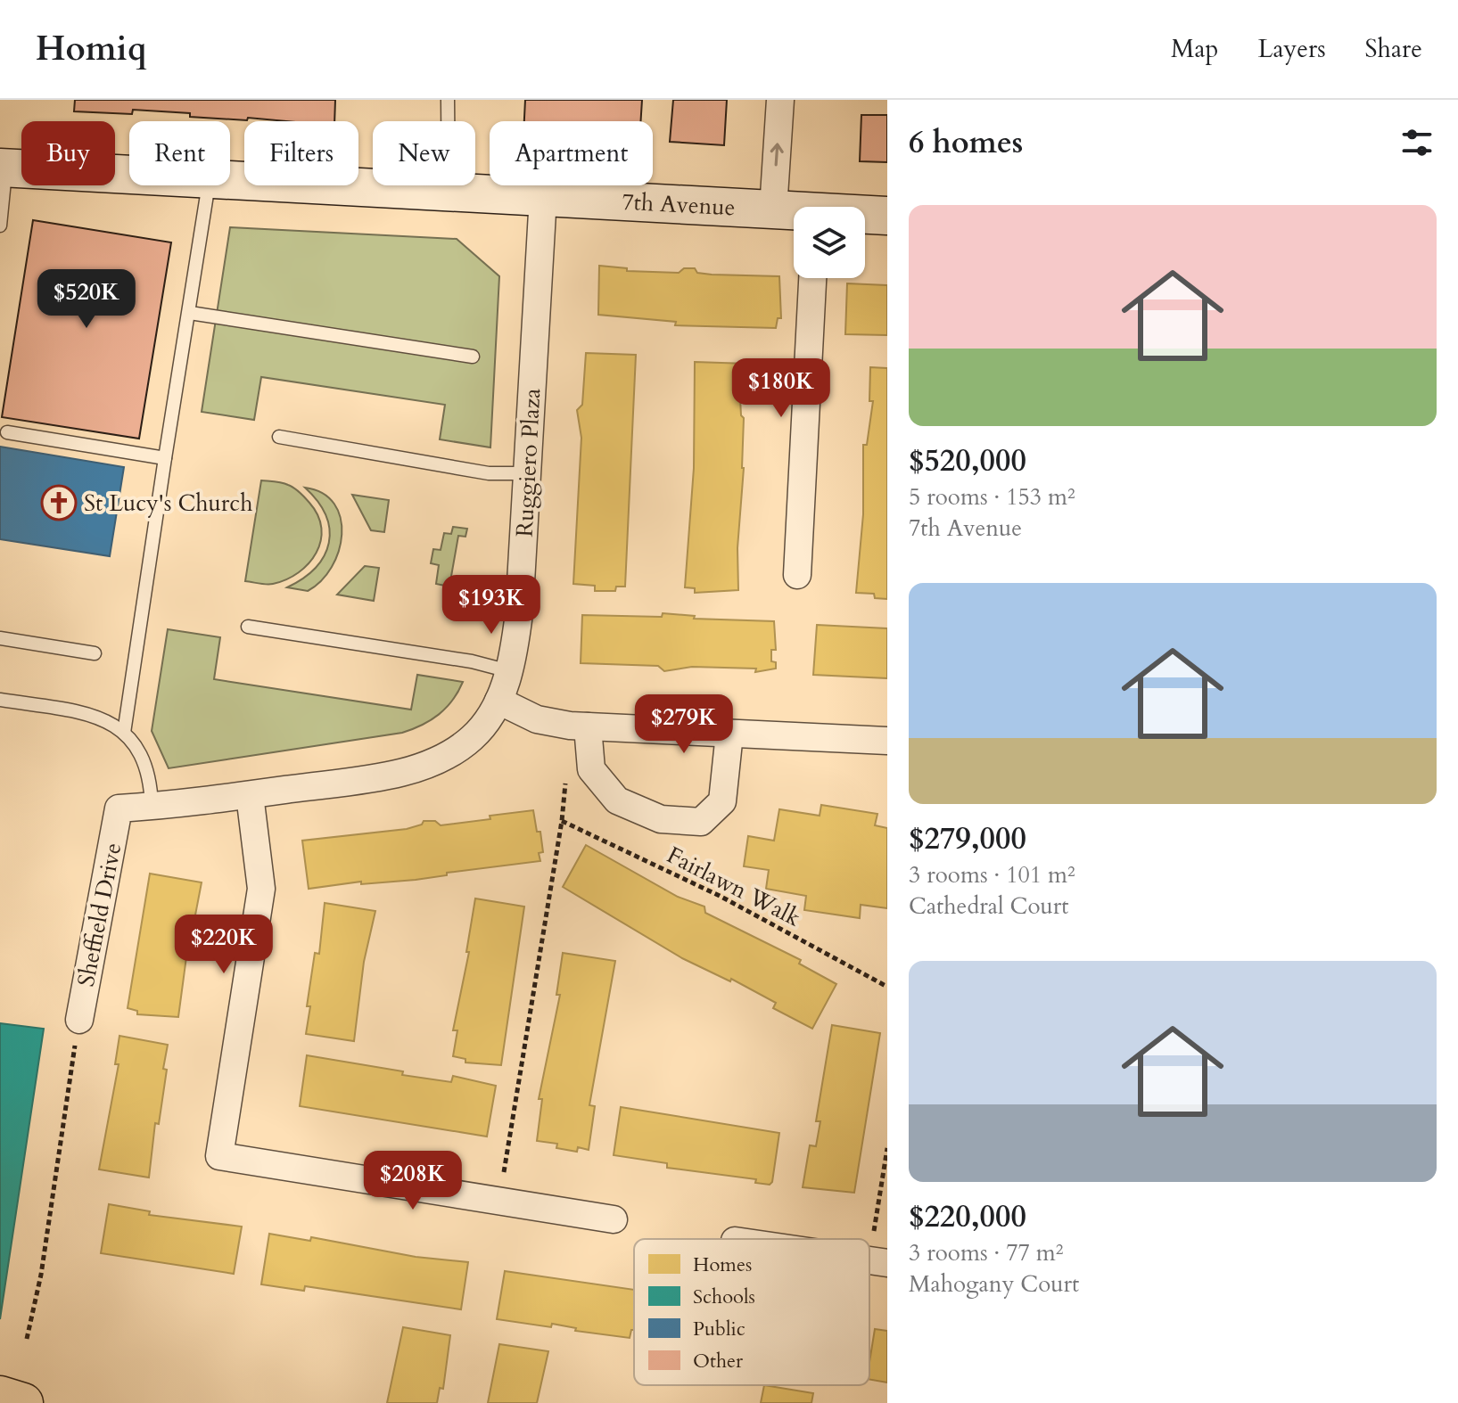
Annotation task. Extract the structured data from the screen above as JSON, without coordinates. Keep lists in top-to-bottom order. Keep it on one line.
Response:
{"streets":{"street":["7th Avenue","Ruggiero Plaza","Sheffield Drive"],"path":["Fairlawn Walk"]},"crossings":[["7th Avenue","Ruggiero Plaza"],["Ruggiero Plaza","Sheffield Drive"]],"places":{"church":["St Lucy's Church"]},"legend":["Homes","Schools","Public","Other"],"page":{"header":"Homiq","nav":["Map","Layers","Share"],"heading":"6 homes","chip":["Buy","Rent","Filters","New","Apartment"],"list":[{"name":"$520,000","note":"5 rooms · 153 m² · 7th Avenue"},{"name":"$279,000","note":"3 rooms · 101 m² · Cathedral Court"},{"name":"$220,000","note":"3 rooms · 77 m² · Mahogany Court"}],"price":["$520K","$180K","$193K","$279K","$220K","$208K"]}}
